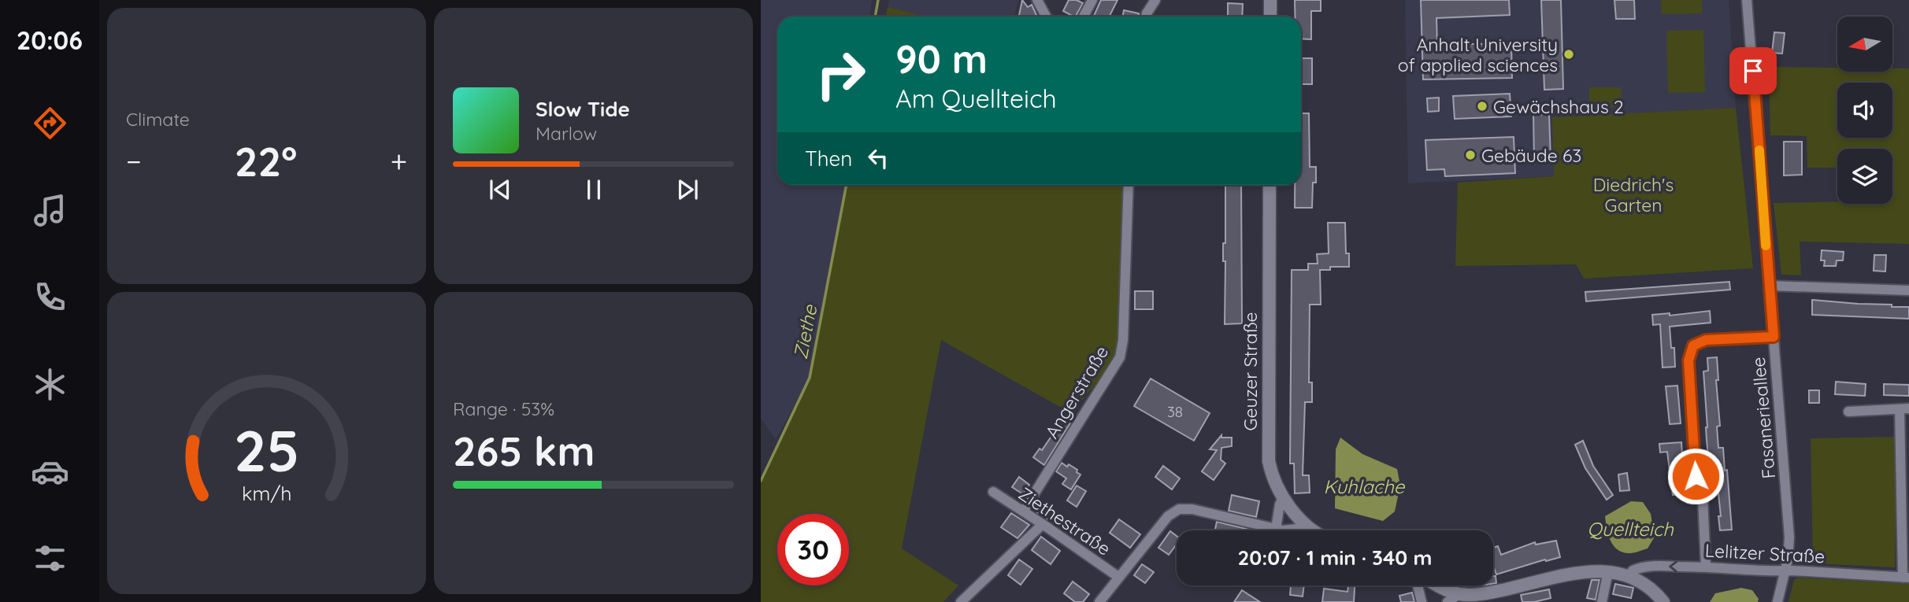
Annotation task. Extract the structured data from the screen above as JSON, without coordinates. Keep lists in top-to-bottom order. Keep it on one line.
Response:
{"streets":{"main road":["Geuzer Straße"],"street":["Angerstraße","Fasanerieallee","Ziethestraße","Lelitzer Straße"]},"crossings":[["Angerstraße","Ziethestraße"],["Fasanerieallee","Lelitzer Straße"]],"water":["Ziethe","Kuhlache","Quellteich"],"parks":["Diedrich's Garten"],"places":["Anhalt University of applied sciences","Gewächshaus 2","Gebäude 63"],"house_numbers":["38"],"north":"left","page":{"tabs":"20:06","tile":["Climate",["Range · 53%","265 km"]],"turn":["90 m","Am Quellteich"],"song":["Slow Tide","Marlow"],"then":"Then","heat":["−","22°","+"],"limit":"30","trip":"20:07 · 1 min · 340 m","gauge":["25","km/h"]}}
